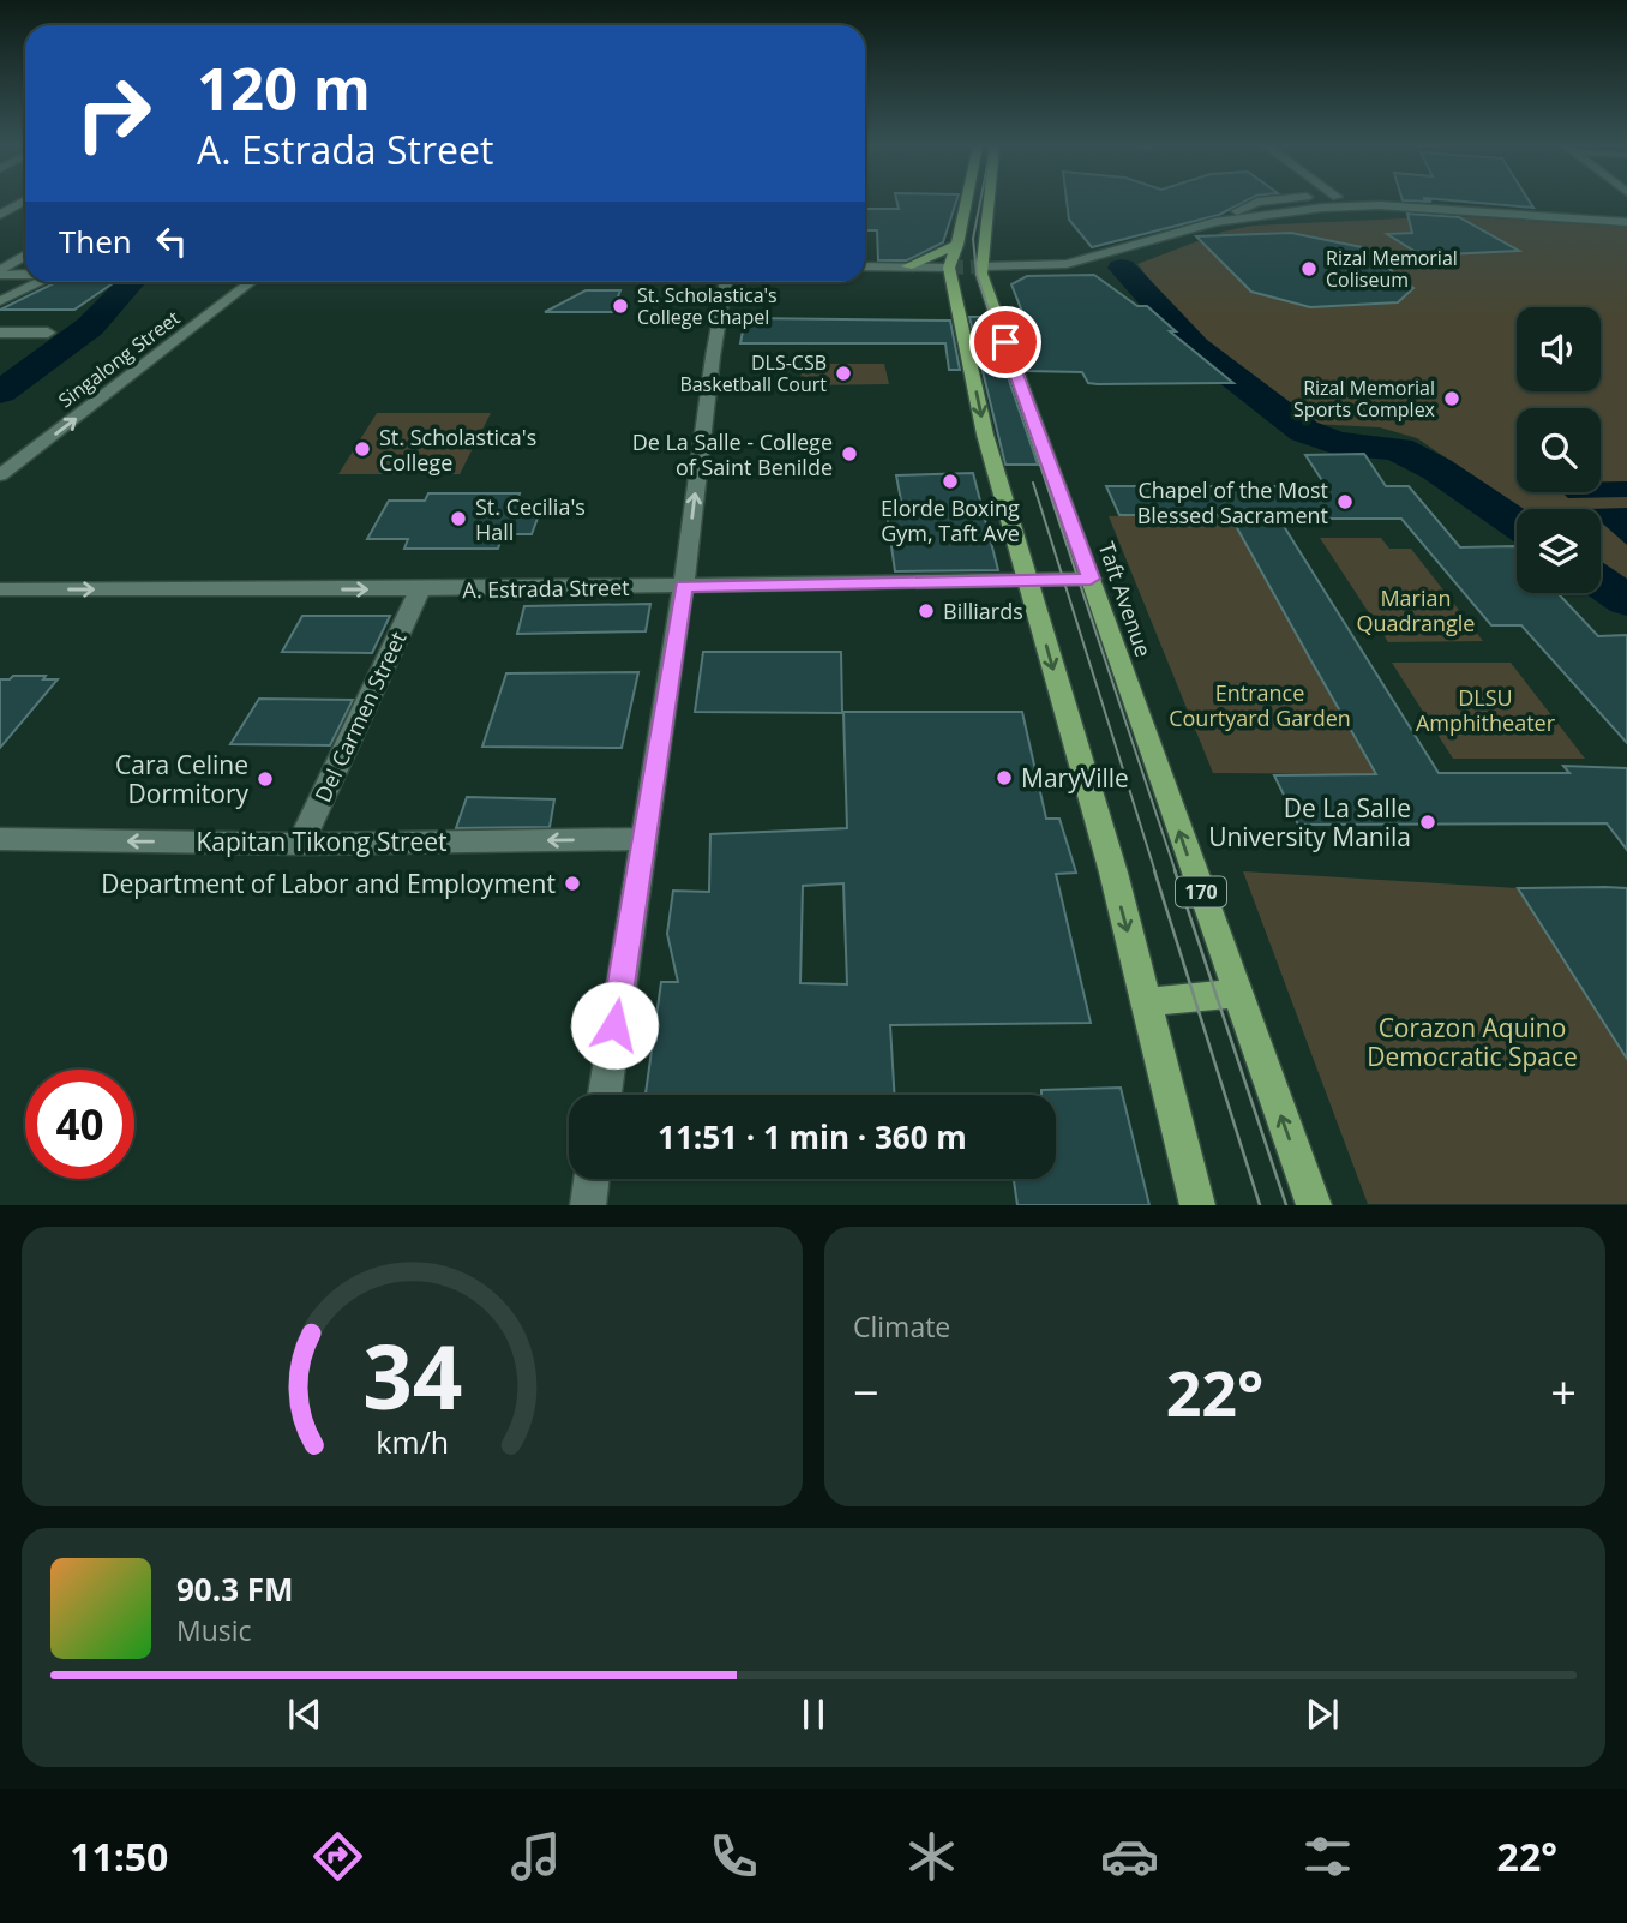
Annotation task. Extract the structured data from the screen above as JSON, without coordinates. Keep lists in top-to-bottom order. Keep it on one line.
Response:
{"streets":{"main road":["Taft Avenue","170"],"street":["Singalong Street","A. Estrada Street","Del Carmen Street","Kapitan Tikong Street"]},"crossings":[["A. Estrada Street","Taft Avenue"],["A. Estrada Street","Del Carmen Street"],["Del Carmen Street","Kapitan Tikong Street"]],"one_way":["Singalong Street","A. Estrada Street","Kapitan Tikong Street"],"parks":["Marian Quadrangle","Entrance Courtyard Garden","DLSU Amphitheater","Corazon Aquino Democratic Space"],"places":["Rizal Memorial Coliseum","St. Scholastica's College Chapel","DLS-CSB Basketball Court","Rizal Memorial Sports Complex","St. Scholastica's College","De La Salle - College of Saint Benilde","Elorde Boxing Gym, Taft Ave","Chapel of the Most Blessed Sacrament","St. Cecilia's Hall","Billiards","MaryVille","Cara Celine Dormitory","De La Salle University Manila","Department of Labor and Employment"],"page":{"turn":["120 m","A. Estrada Street"],"then":"Then","limit":"40","trip":"11:51 · 1 min · 360 m","tile":"Climate","heat":["−","22°","+"],"song":["90.3 FM","Music"],"tabs":["11:50","22°"],"gauge":["34","km/h"]}}
